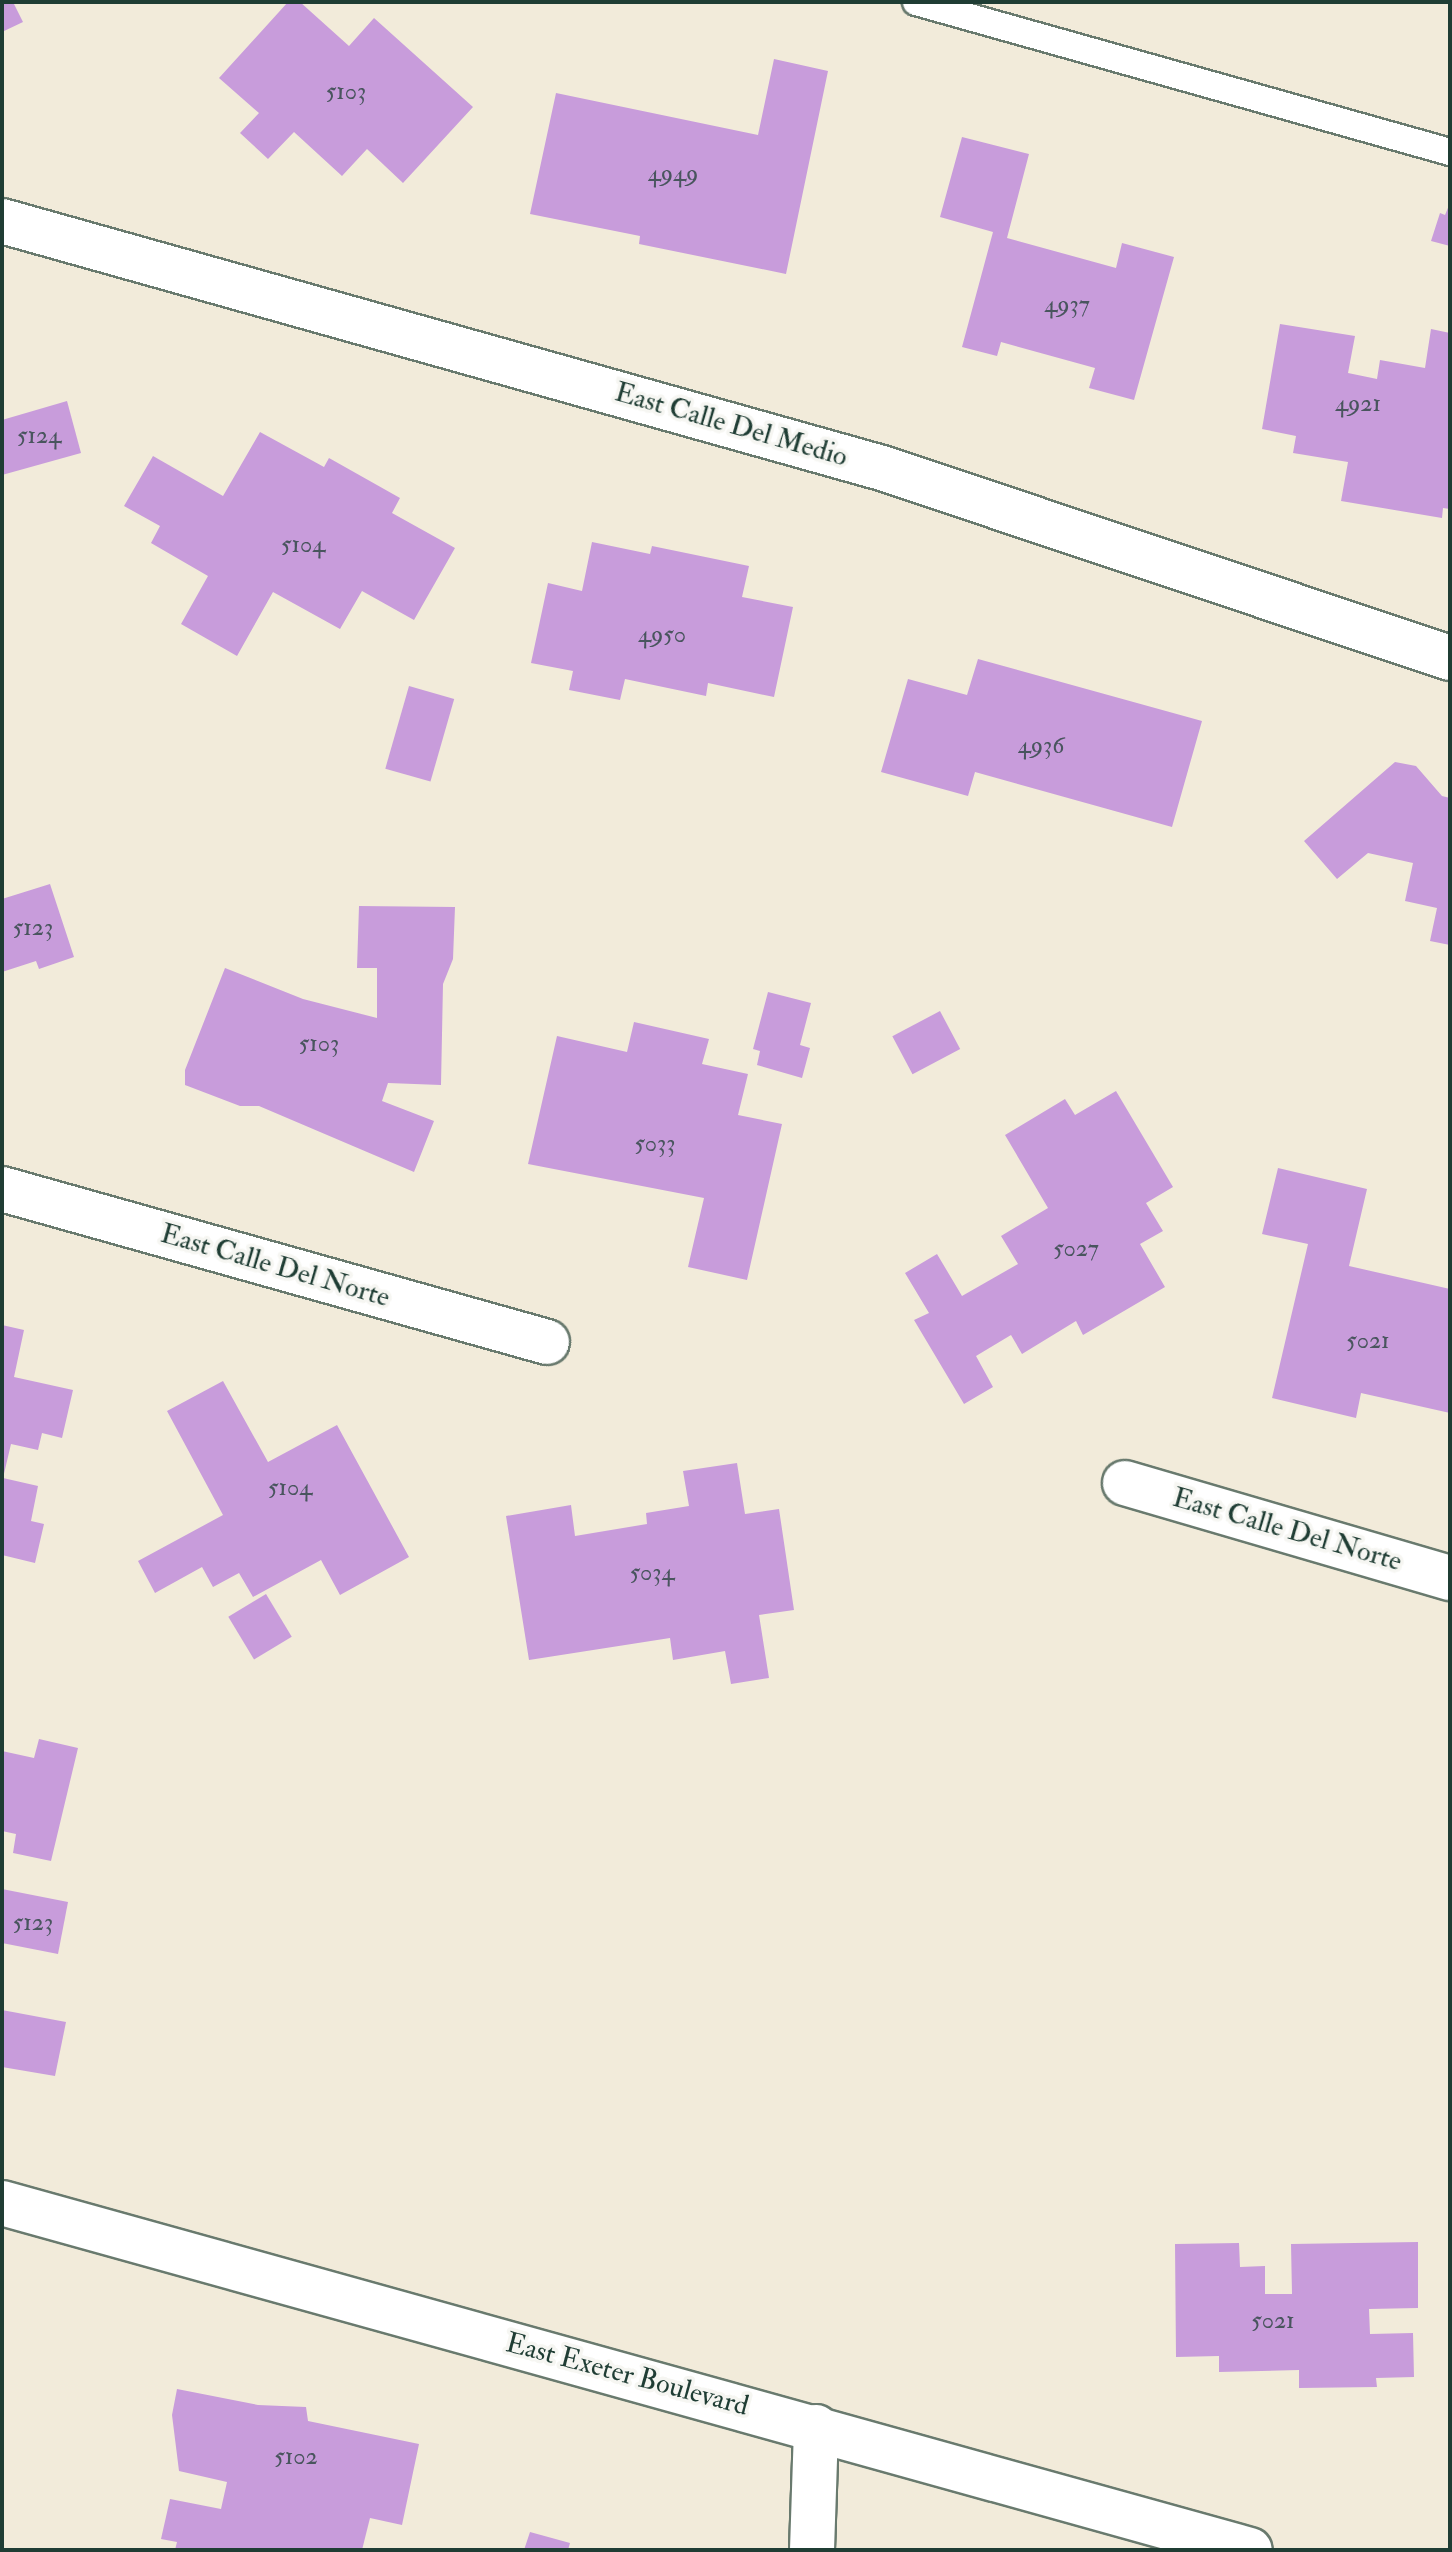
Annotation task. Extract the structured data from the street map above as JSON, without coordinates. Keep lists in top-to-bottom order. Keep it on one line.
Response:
{"streets":{"street":["East Calle Del Medio","East Calle Del Norte","East Exeter Boulevard"]},"house_numbers":["5103","4949","4937","4921","5124","5104","4950","4936","5123","5103","5033","5027","5021","5104","5034","5123","5021","5102"]}
